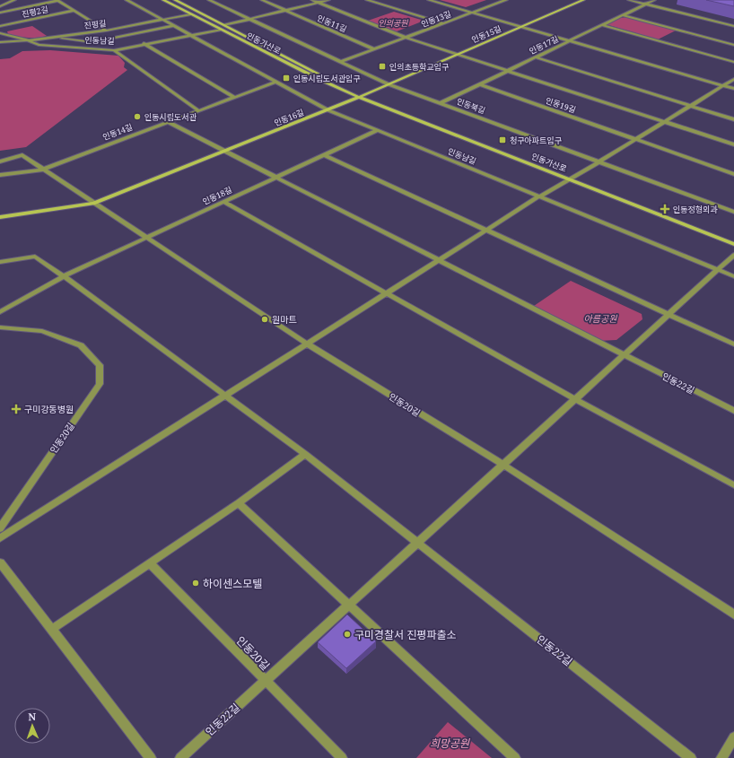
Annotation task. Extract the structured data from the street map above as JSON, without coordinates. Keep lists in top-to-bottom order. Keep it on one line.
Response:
{"streets":{"main road":["인동15길","인동가산로","인동16길"],"street":["진평2길","인동13길","인동11길","진평길","인동남길","인동17길","인동19길","인동북길","인동14길","인동18길","인동22길","인동20길"]},"crossings":[["진평2길","진평길"],["인동13길","인동11길"],["인동13길","인동북길"],["인동11길","인동가산로"],["인동11길","인동북길"],["진평길","인동남길"],["진평길","인동가산로"],["인동15길","인동가산로"],["인동15길","인동북길"],["인동15길","인동16길"],["인동남길","인동16길"],["인동남길","인동14길"],["인동남길","인동18길"],["인동남길","인동22길"],["인동가산로","인동16길"],["인동17길","인동19길"],["인동17길","인동북길"],["인동18길","인동20길"],["인동22길","인동20길"]],"parks":["인의공원","아름공원","희망공원"],"places":{"transit":["인의초등학교입구","인동시립도서관입구","청구아파트입구"],"other":["인동시립도서관","원마트","하이센스모텔","구미경찰서 진평파출소"],"health":["인동정형외과","구미강동병원"]},"north":"top"}
